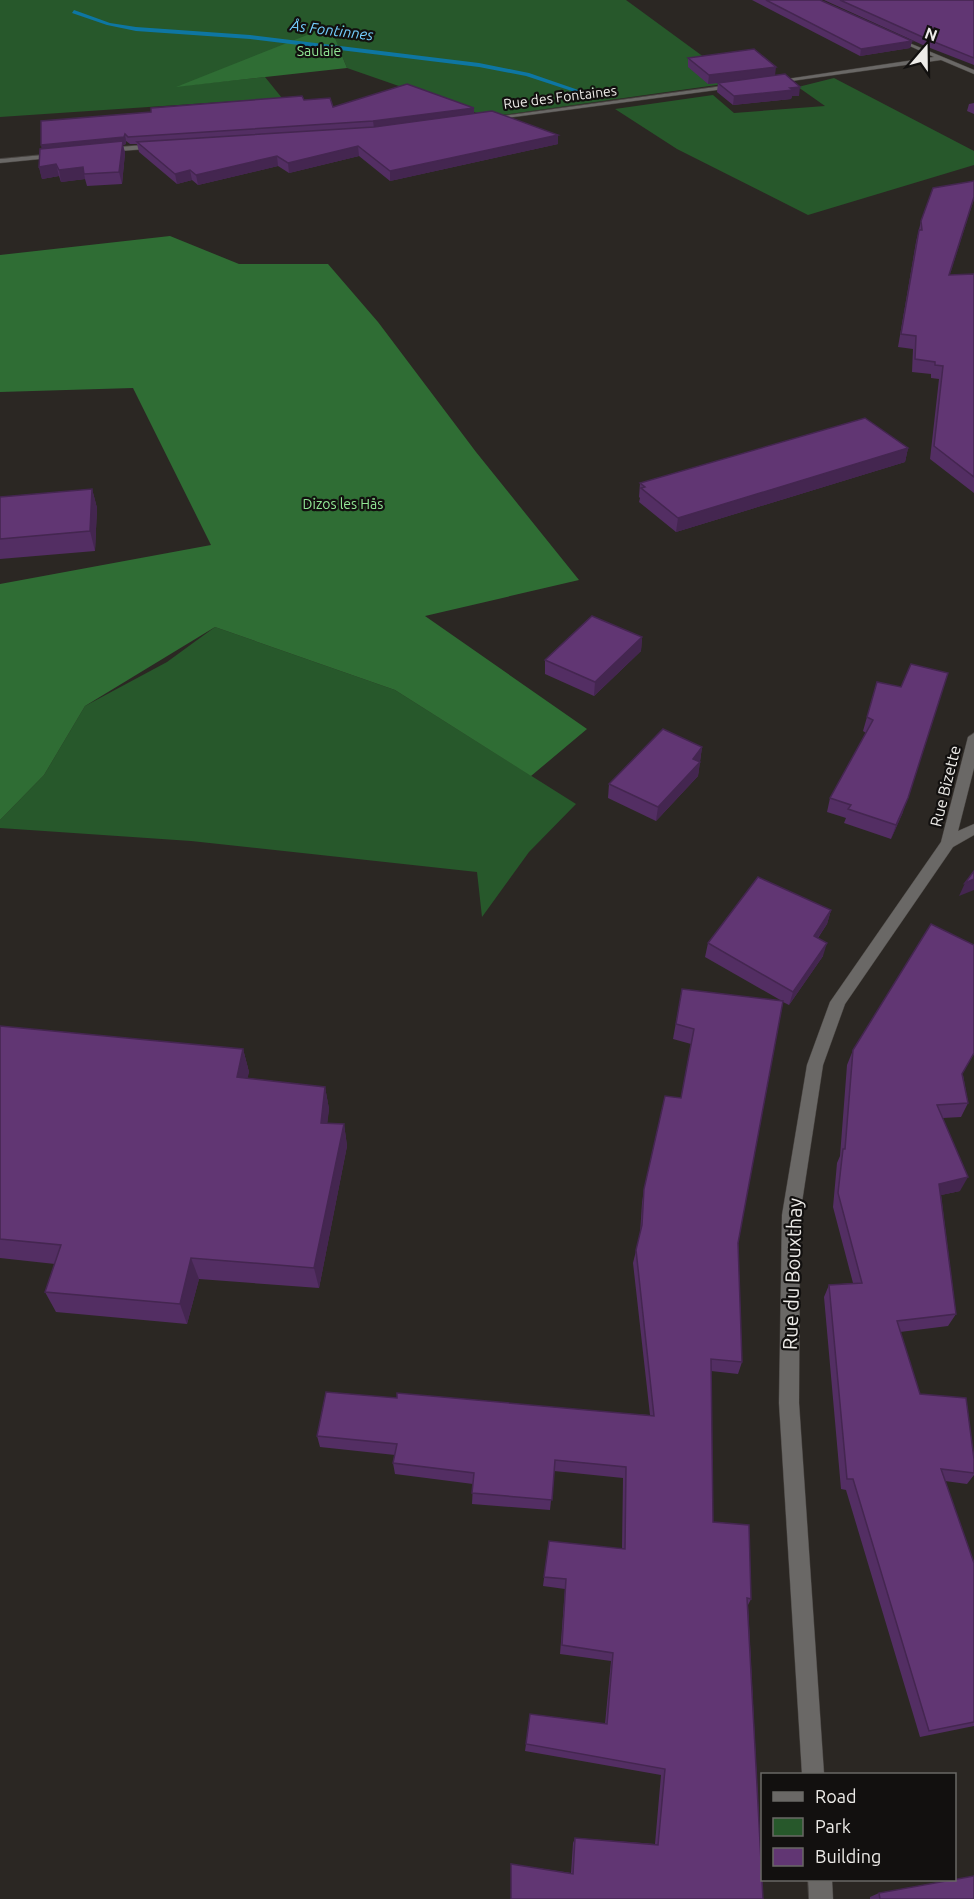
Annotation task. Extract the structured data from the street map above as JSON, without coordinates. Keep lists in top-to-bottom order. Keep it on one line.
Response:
{"streets":{"street":["Rue des Fontaines","Rue Bizette","Rue du Bouxthay"]},"crossings":[["Rue Bizette","Rue du Bouxthay"]],"water":["Ås Fontinnes"],"parks":["Saulaie","Dizos les Hås"],"legend":["Road","Park","Building"],"north":"top"}
